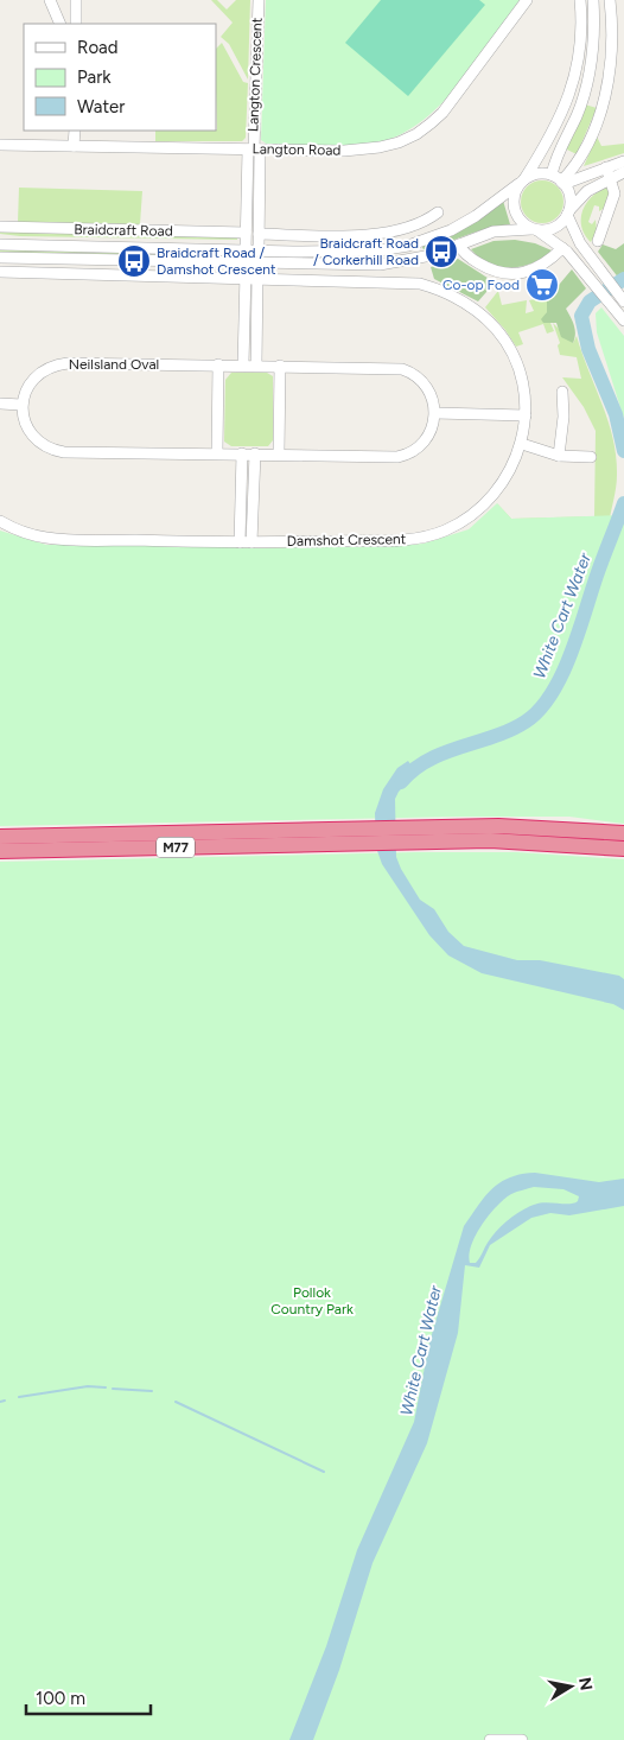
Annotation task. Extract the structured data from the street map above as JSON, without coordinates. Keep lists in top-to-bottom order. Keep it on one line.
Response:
{"streets":{"highway":["M77"],"street":["Langton Crescent","Langton Road","Braidcraft Road","Neilsland Oval","Damshot Crescent"]},"crossings":[["Langton Crescent","Langton Road"]],"water":["White Cart Water"],"parks":["Pollok Country Park"],"places":{"bus stop":["Braidcraft Road / Corkerhill Road","Braidcraft Road / Damshot Crescent"],"supermarket":["Co-op Food"]},"legend":["Road","Park","Water"],"scale_bar":"100 m","north":"right"}
